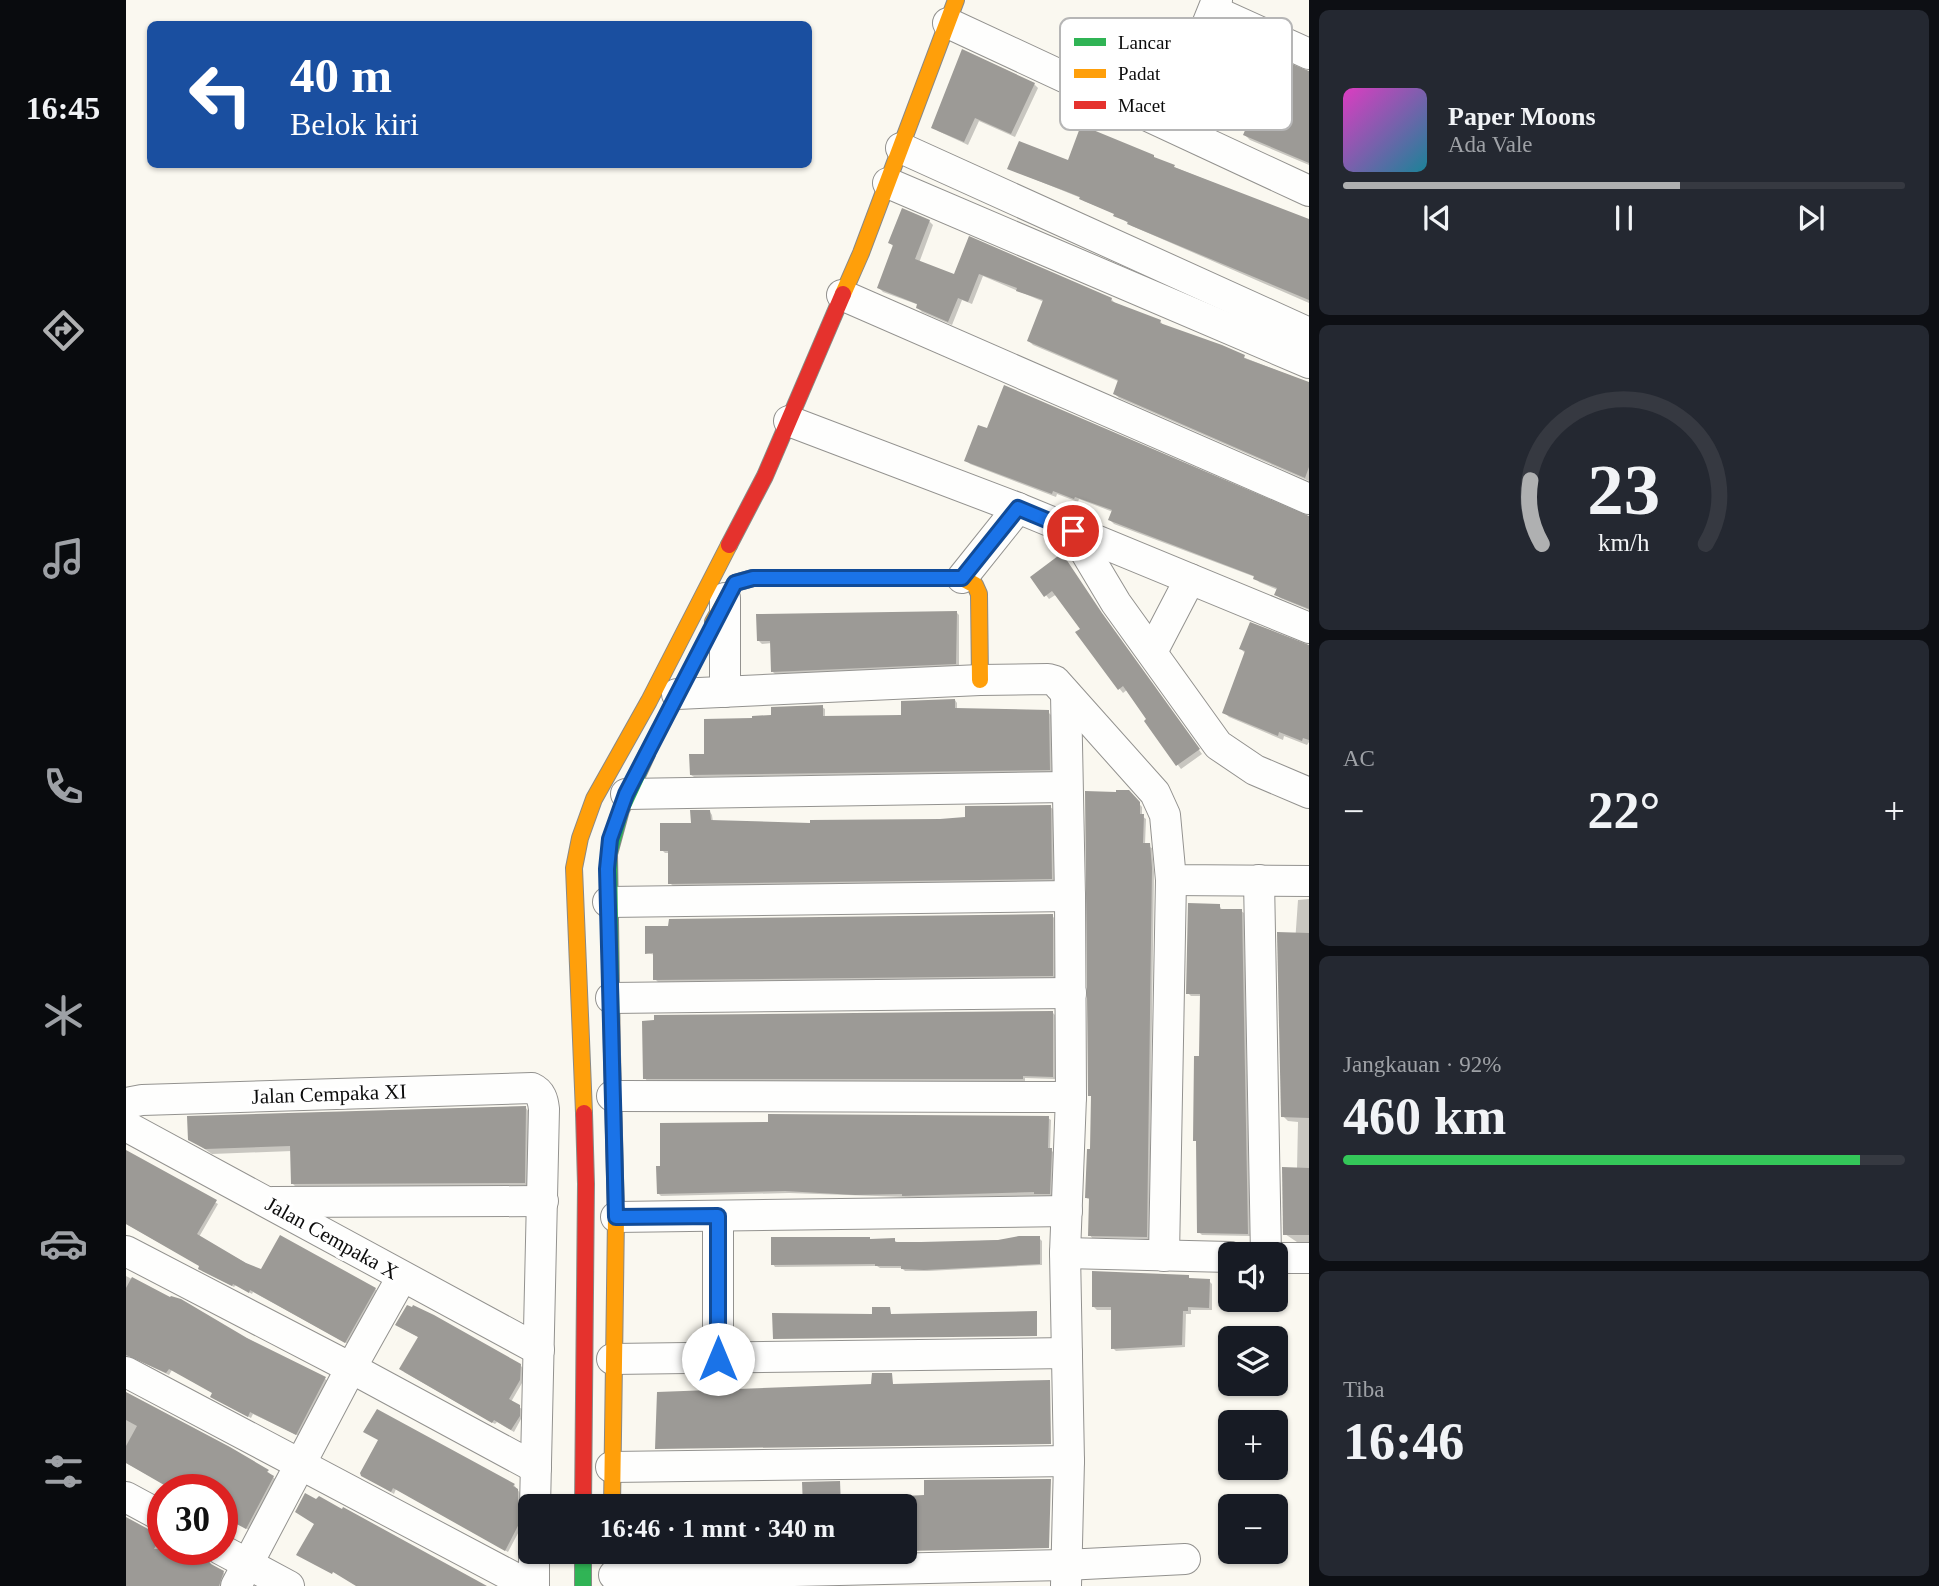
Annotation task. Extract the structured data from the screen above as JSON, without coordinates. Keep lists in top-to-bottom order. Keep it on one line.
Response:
{"streets":{"street":["Jalan Cempaka XI","Jalan Cempaka X"]},"legend":["Lancar","Padat","Macet"],"page":{"tabs":"16:45","turn":["40 m","Belok kiri"],"song":["Paper Moons","Ada Vale"],"tile":["AC",["Jangkauan · 92%","460 km"],["Tiba","16:46"]],"heat":["−","22°","+"],"map_buttons":["+","−"],"limit":"30","trip":"16:46 · 1 mnt · 340 m","gauge":["23","km/h"]}}
